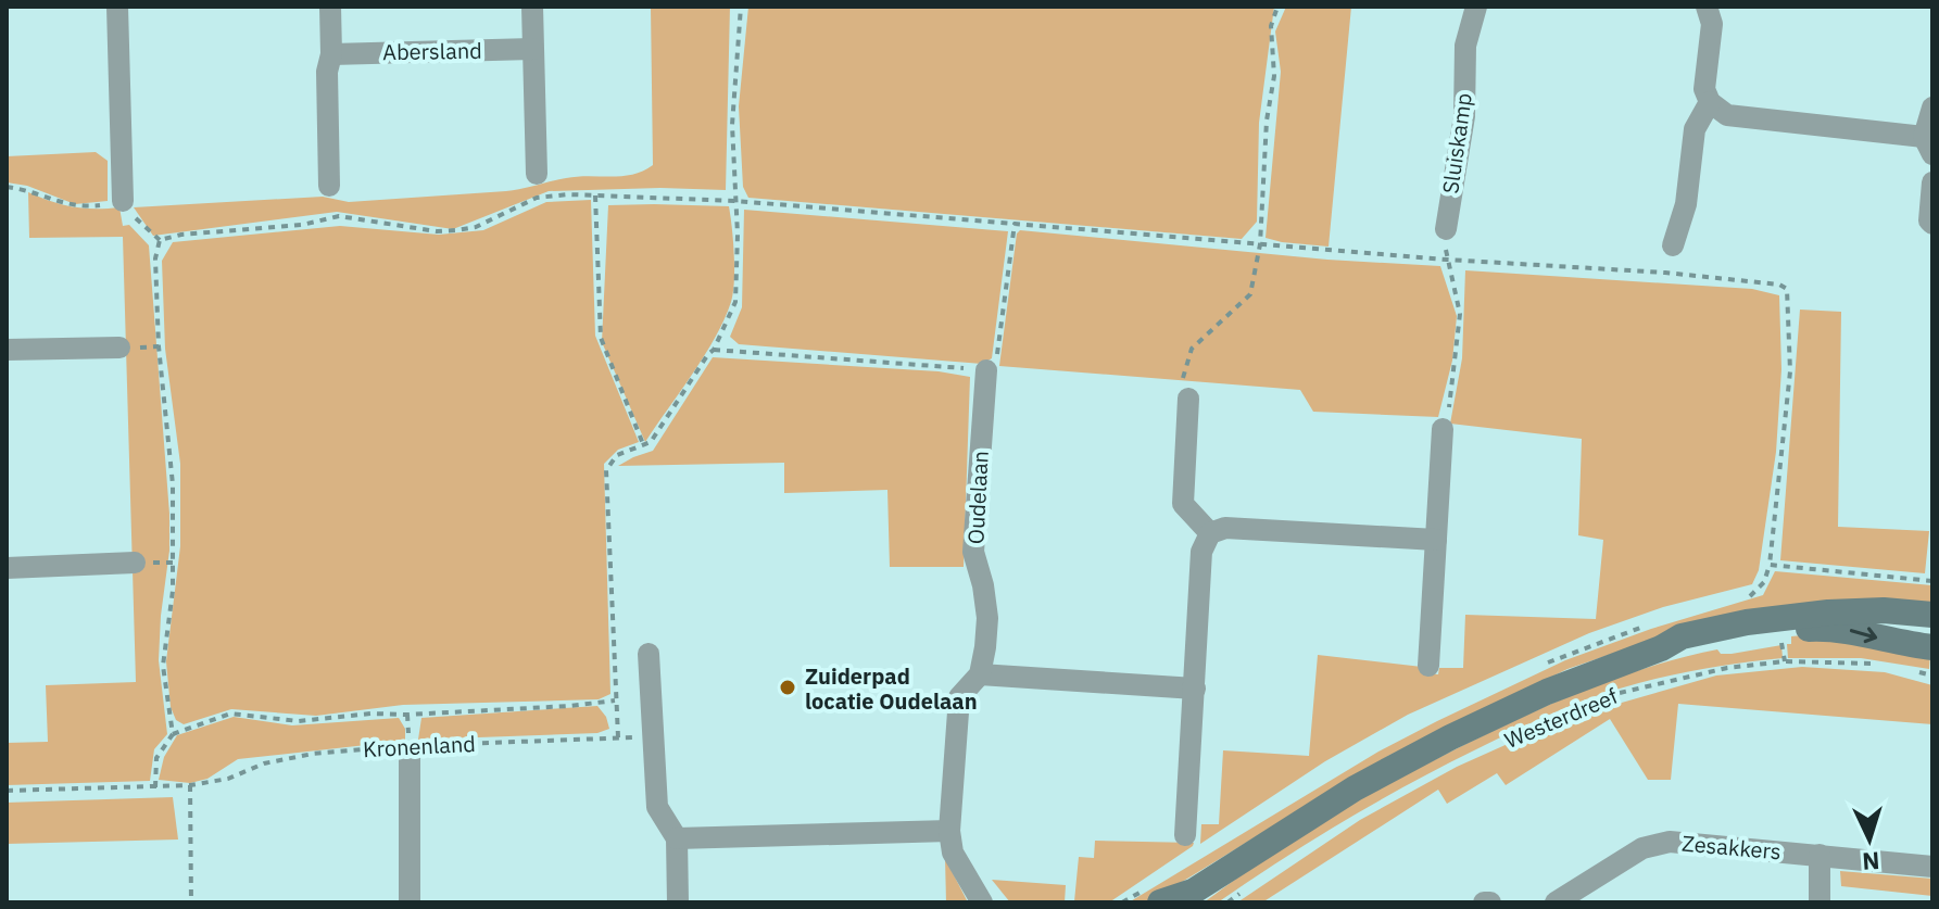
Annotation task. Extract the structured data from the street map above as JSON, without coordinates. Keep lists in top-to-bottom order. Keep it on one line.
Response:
{"streets":{"street":["Abersland","Sluiskamp","Oudelaan","Westerdreef","Kronenland","Zesakkers"]},"places":["Zuiderpad locatie Oudelaan"],"north":"bottom"}
